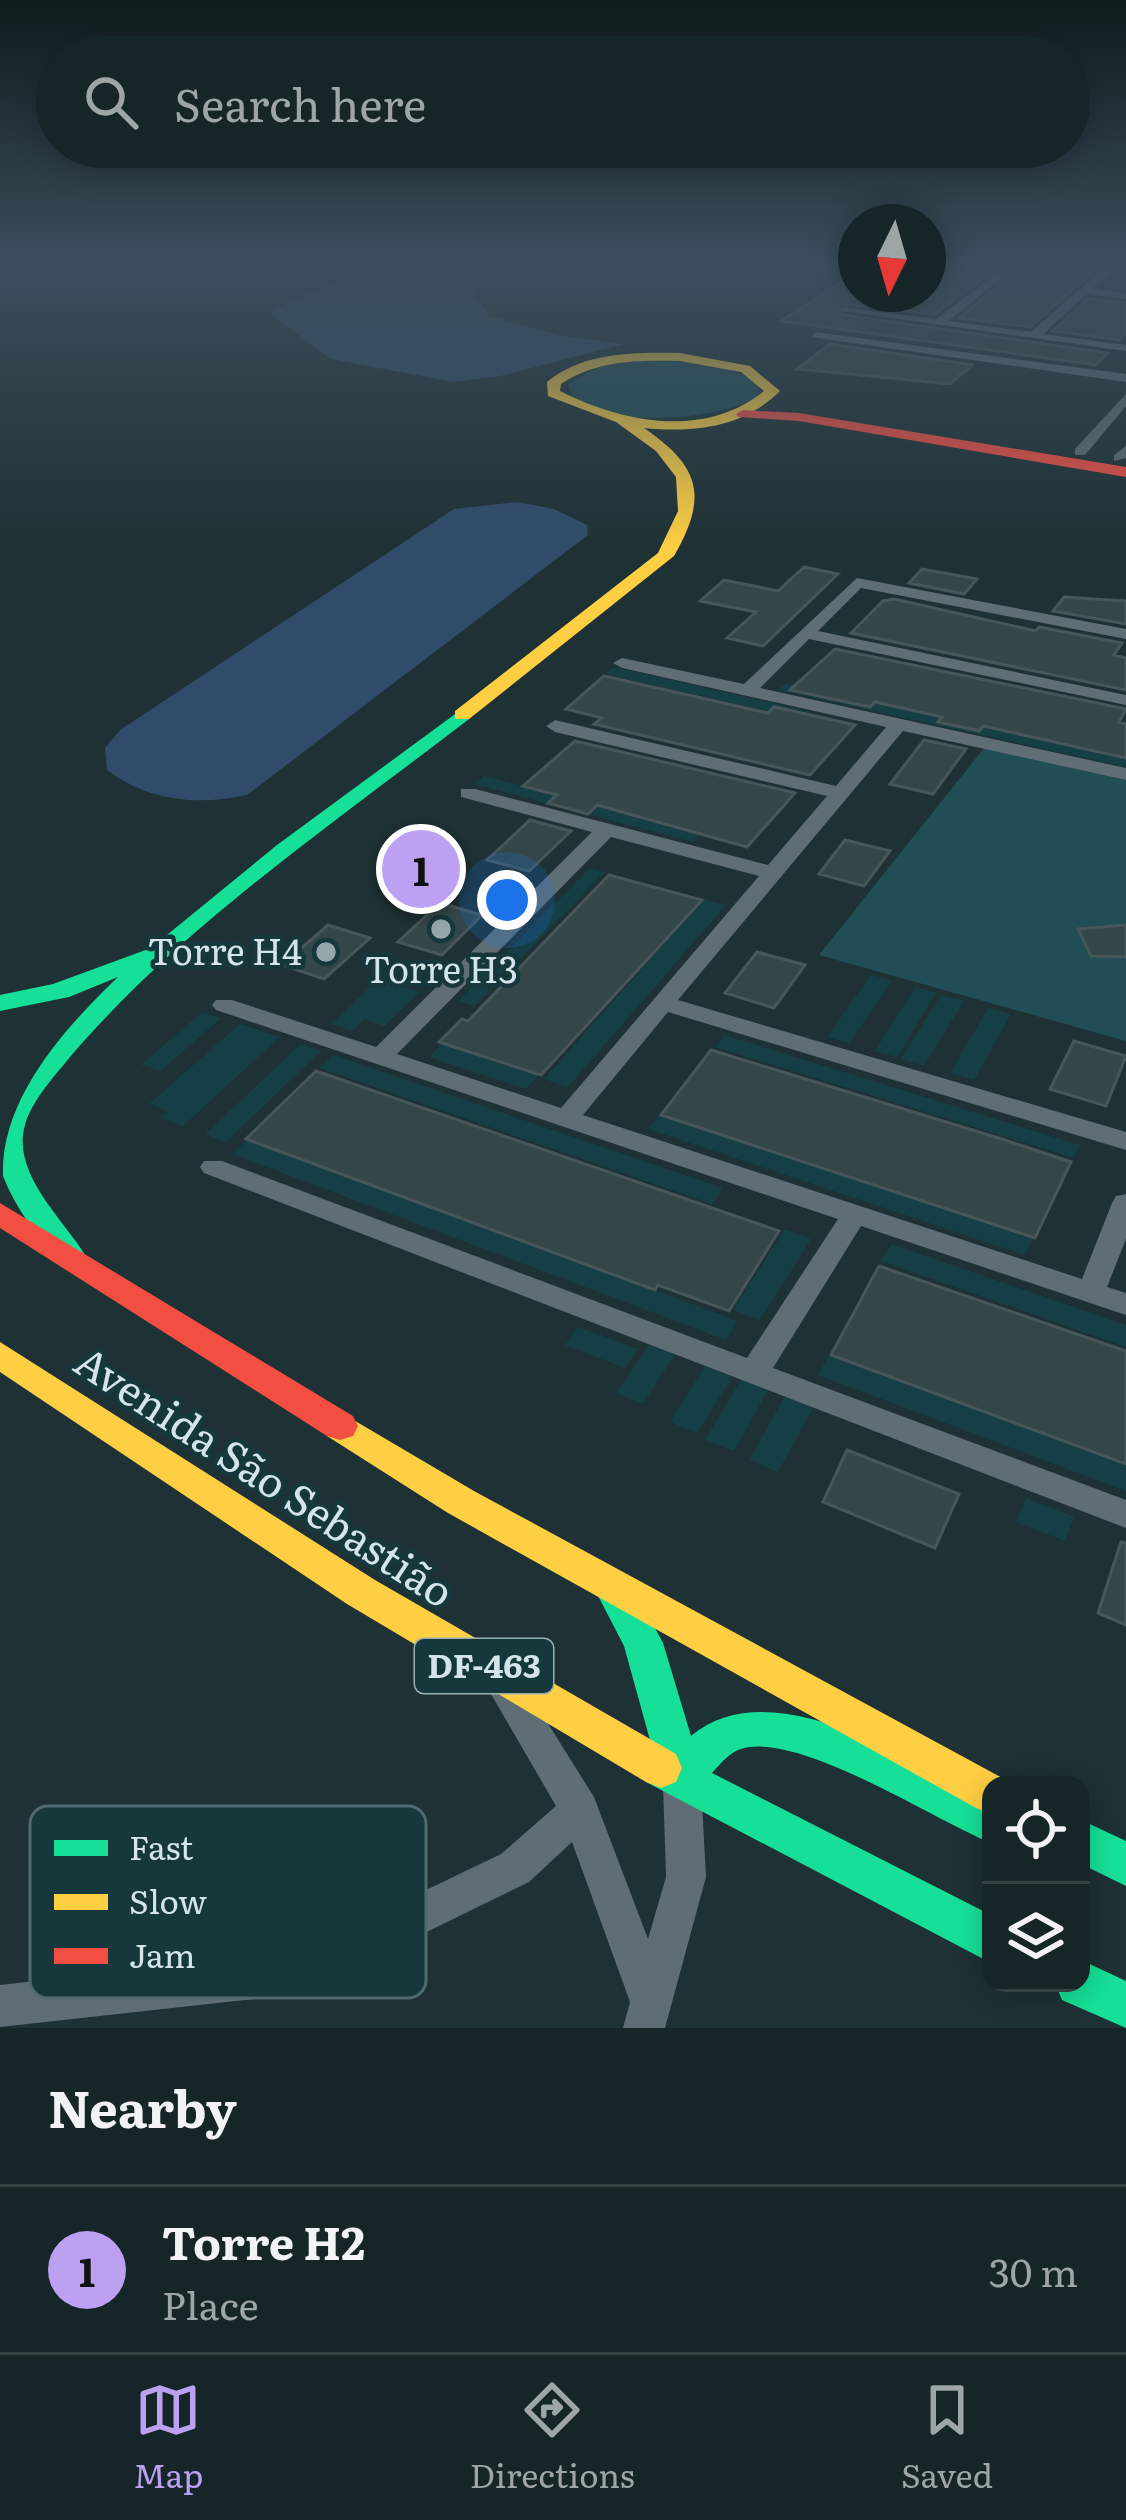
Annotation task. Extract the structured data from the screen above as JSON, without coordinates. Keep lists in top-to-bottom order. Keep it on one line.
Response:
{"streets":{"street":["Avenida São Sebastião","DF-463"]},"places":["Torre H3","Torre H4"],"legend":["Fast","Slow","Jam"],"north":"bottom","page":{"search":"Search here","pins":"1","heading":"Nearby","list":[{"mark":"1","name":"Torre H2","note":"Place","value":"30 m"}],"nav":["Map","Directions","Saved"]}}
